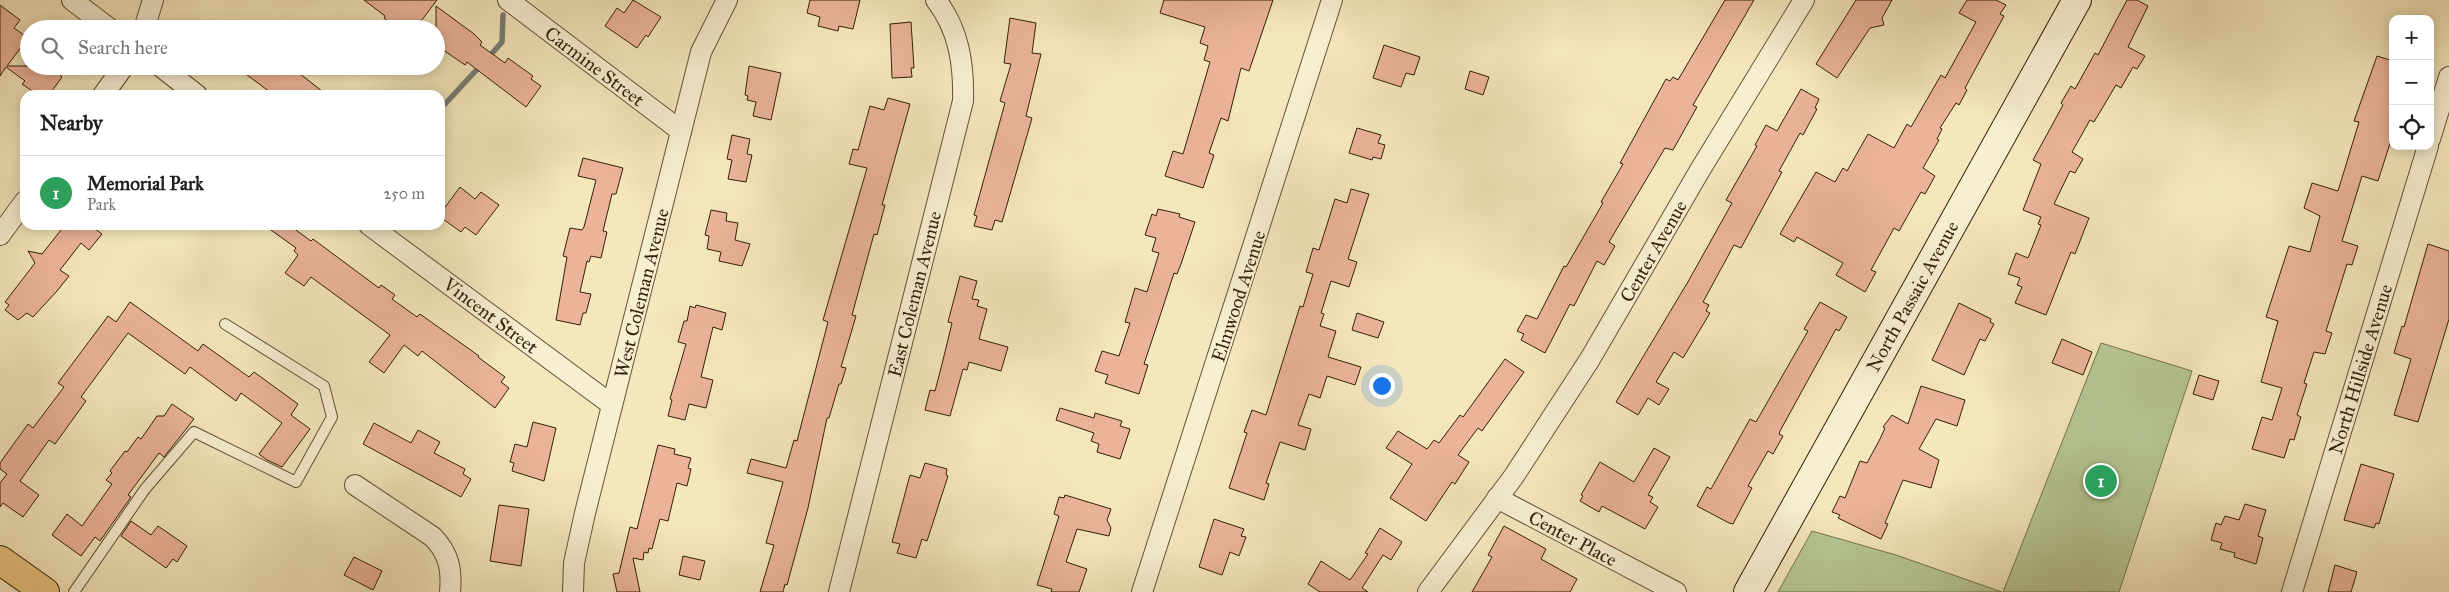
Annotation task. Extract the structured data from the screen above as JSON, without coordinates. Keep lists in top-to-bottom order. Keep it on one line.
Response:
{"streets":{"main road":["North Passaic Avenue"],"street":["Carmine Street","Center Avenue","West Coleman Avenue","East Coleman Avenue","Elmwood Avenue","Vincent Street","North Hillside Avenue","Center Place"]},"crossings":[["Carmine Street","West Coleman Avenue"],["Center Avenue","Center Place"],["West Coleman Avenue","Vincent Street"]],"page":{"map_buttons":["+","−"],"search":"Search here","heading":"Nearby","list":[{"mark":"1","name":"Memorial Park","note":"Park","value":"250 m"}],"pins":"1"}}
